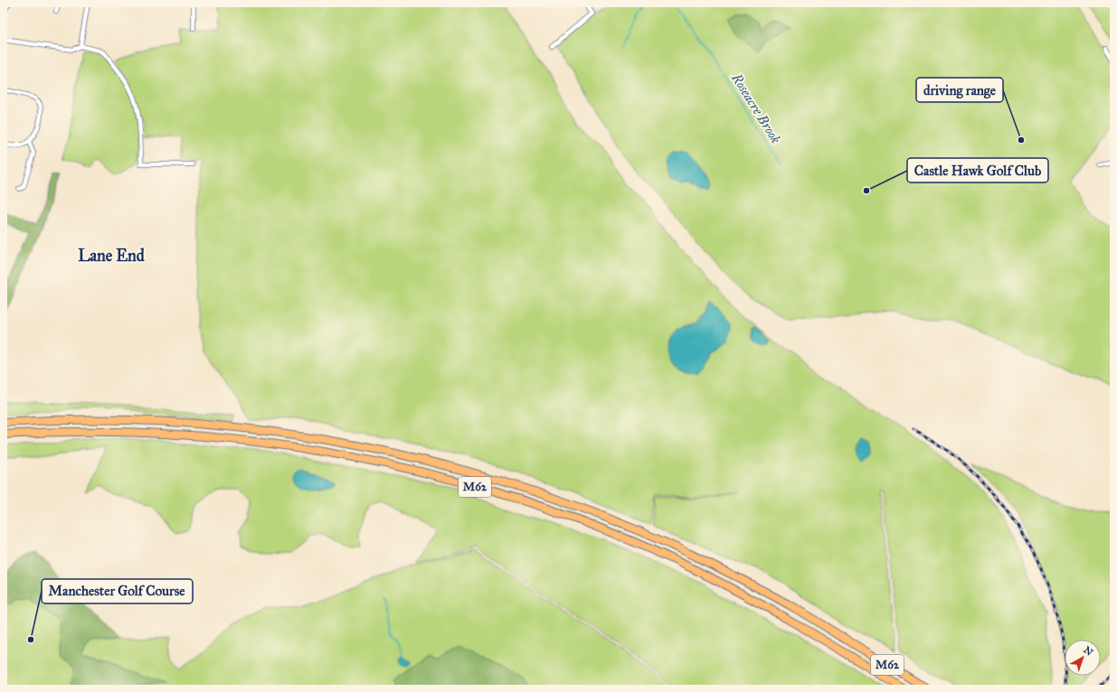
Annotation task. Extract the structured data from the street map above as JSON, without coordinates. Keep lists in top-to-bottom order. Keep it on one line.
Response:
{"streets":{"highway":["M62"]},"districts":["Lane End"],"water":["Roseacre Brook"],"places":["driving range","Castle Hawk Golf Club","Manchester Golf Course"],"north":"top right"}
